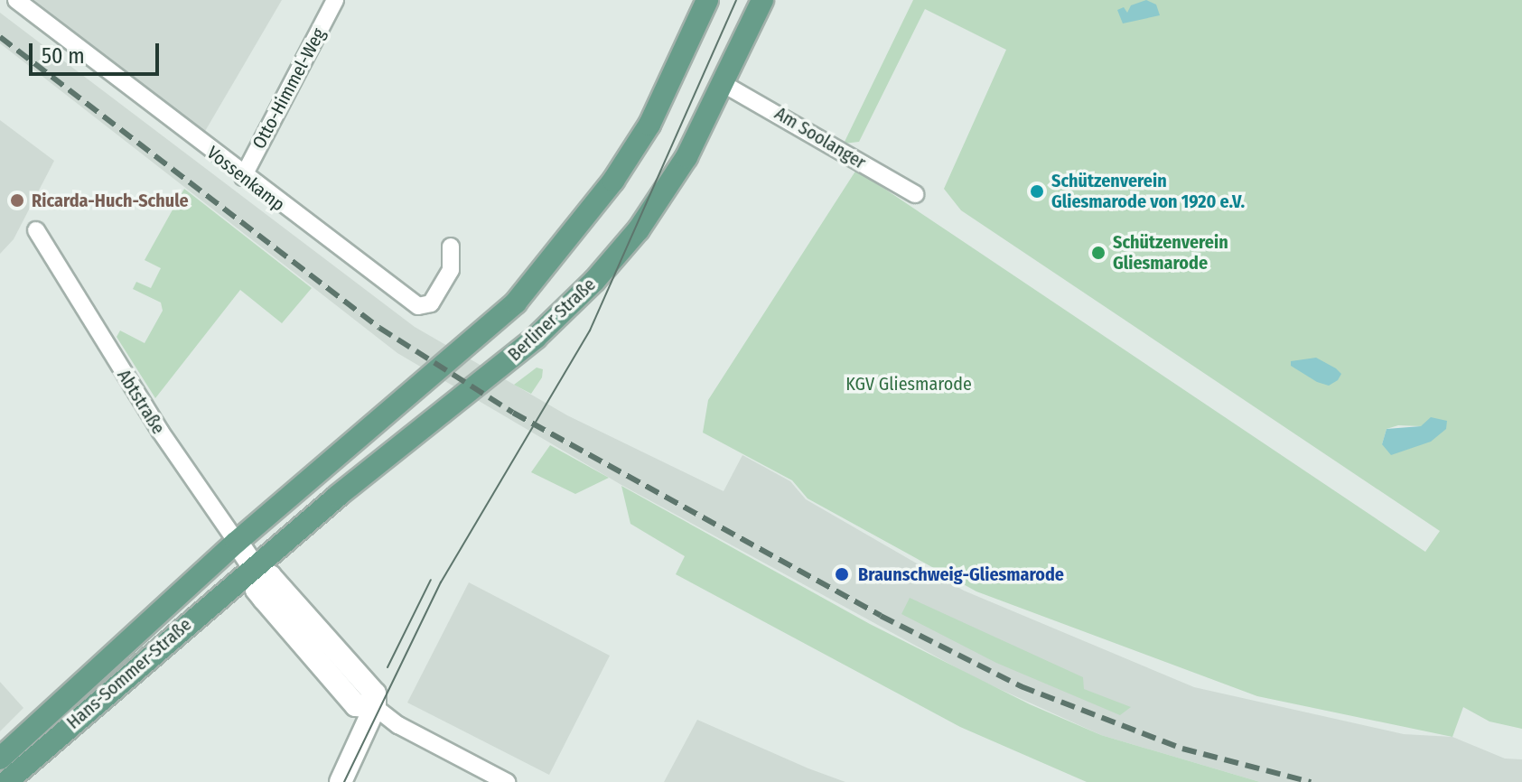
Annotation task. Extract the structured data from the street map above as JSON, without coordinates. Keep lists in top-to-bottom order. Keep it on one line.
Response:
{"streets":{"main road":["Berliner Straße","Hans-Sommer-Straße"],"street":["Otto-Himmel-Weg","Am Soolanger","Vossenkamp","Abtstraße"]},"crossings":[["Otto-Himmel-Weg","Vossenkamp"],["Am Soolanger","Berliner Straße"],["Berliner Straße","Abtstraße"],["Berliner Straße","Hans-Sommer-Straße"],["Abtstraße","Hans-Sommer-Straße"]],"parks":["KGV Gliesmarode"],"places":["Schützenverein Gliesmarode von 1920 e.V.","Ricarda-Huch-Schule","Schützenverein Gliesmarode","Braunschweig-Gliesmarode"],"scale_bar":"50 m"}
